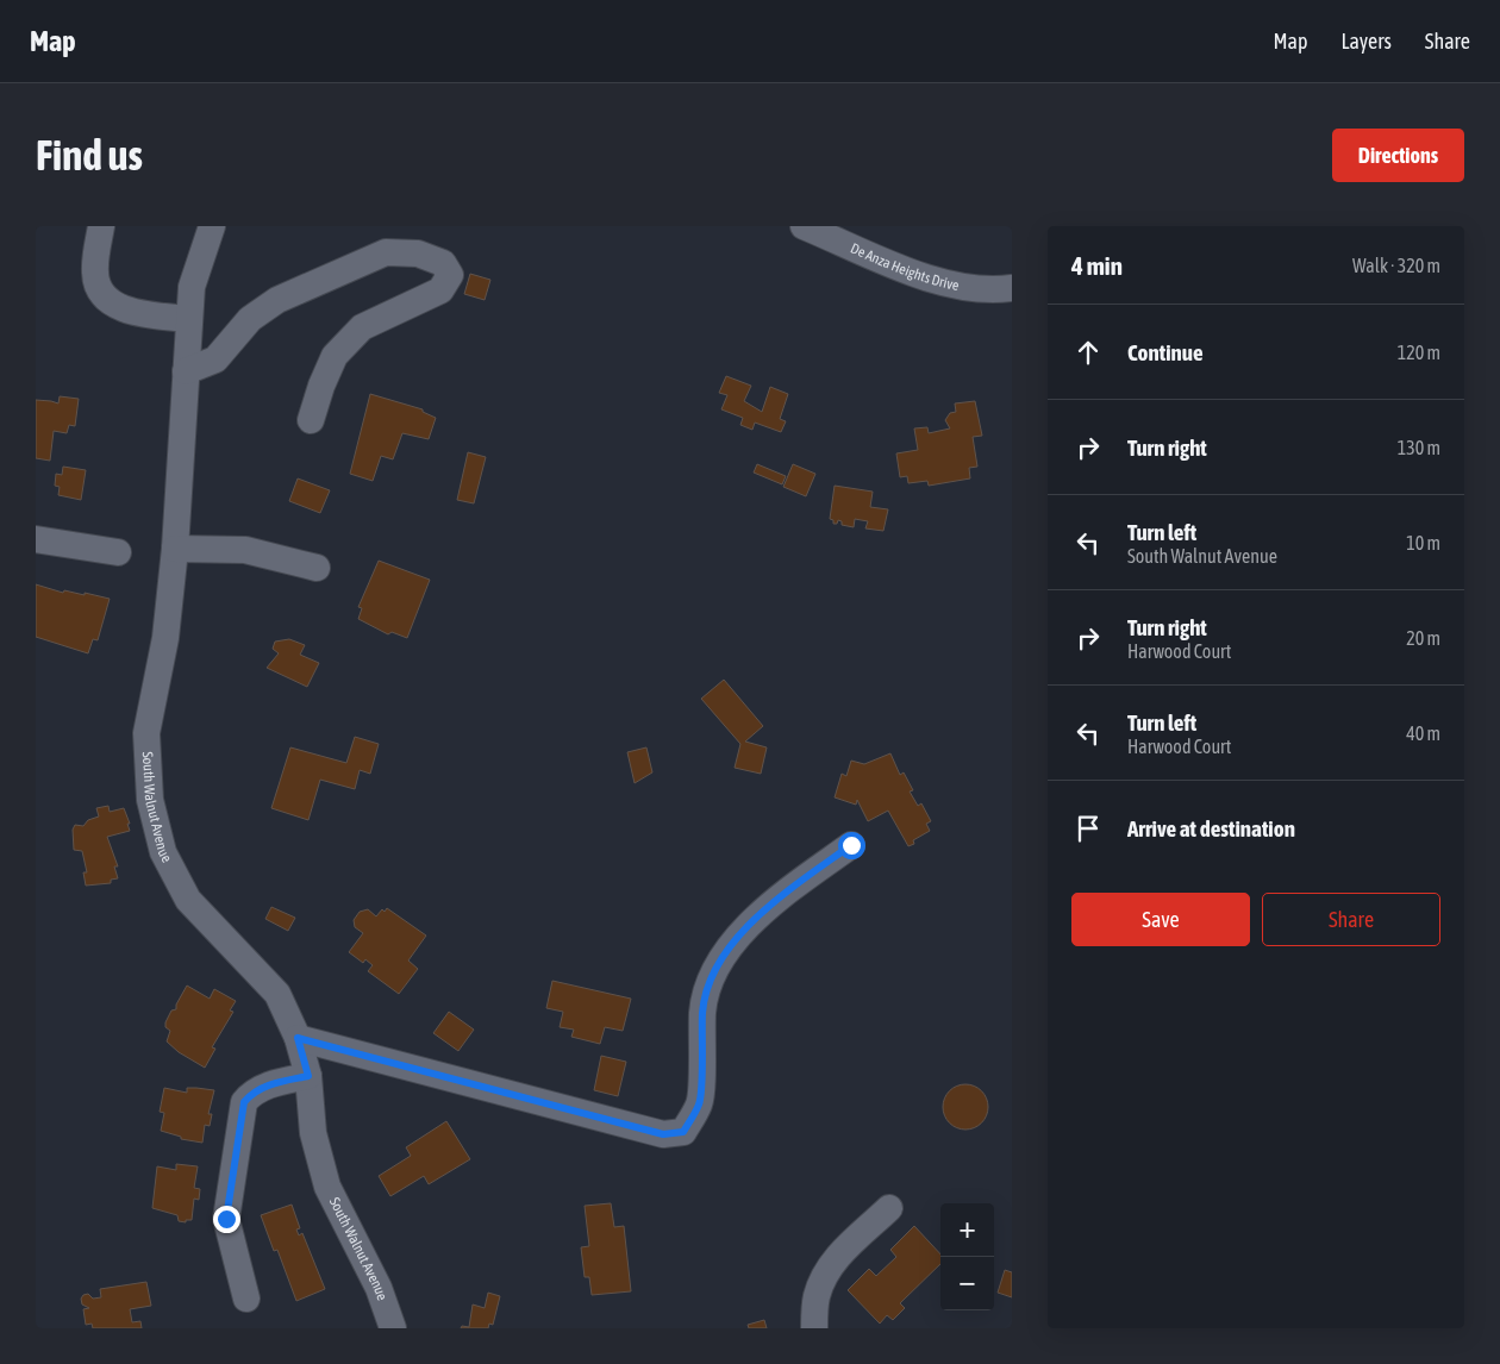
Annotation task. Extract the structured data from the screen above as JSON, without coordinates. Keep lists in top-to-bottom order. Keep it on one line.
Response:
{"streets":{"street":["De Anza Heights Drive","South Walnut Avenue"]},"page":{"header":"Map","nav":["Map","Layers","Share"],"buttons":["Directions",["Save","Share"]],"title":"Find us","heading":["4 min","Walk · 320 m"],"list":[["Continue","120 m"],["Turn right","130 m"],["Turn left","South Walnut Avenue","10 m"],["Turn right","Harwood Court","20 m"],["Turn left","Harwood Court","40 m"],"Arrive at destination"],"map_buttons":["+","−"]}}
